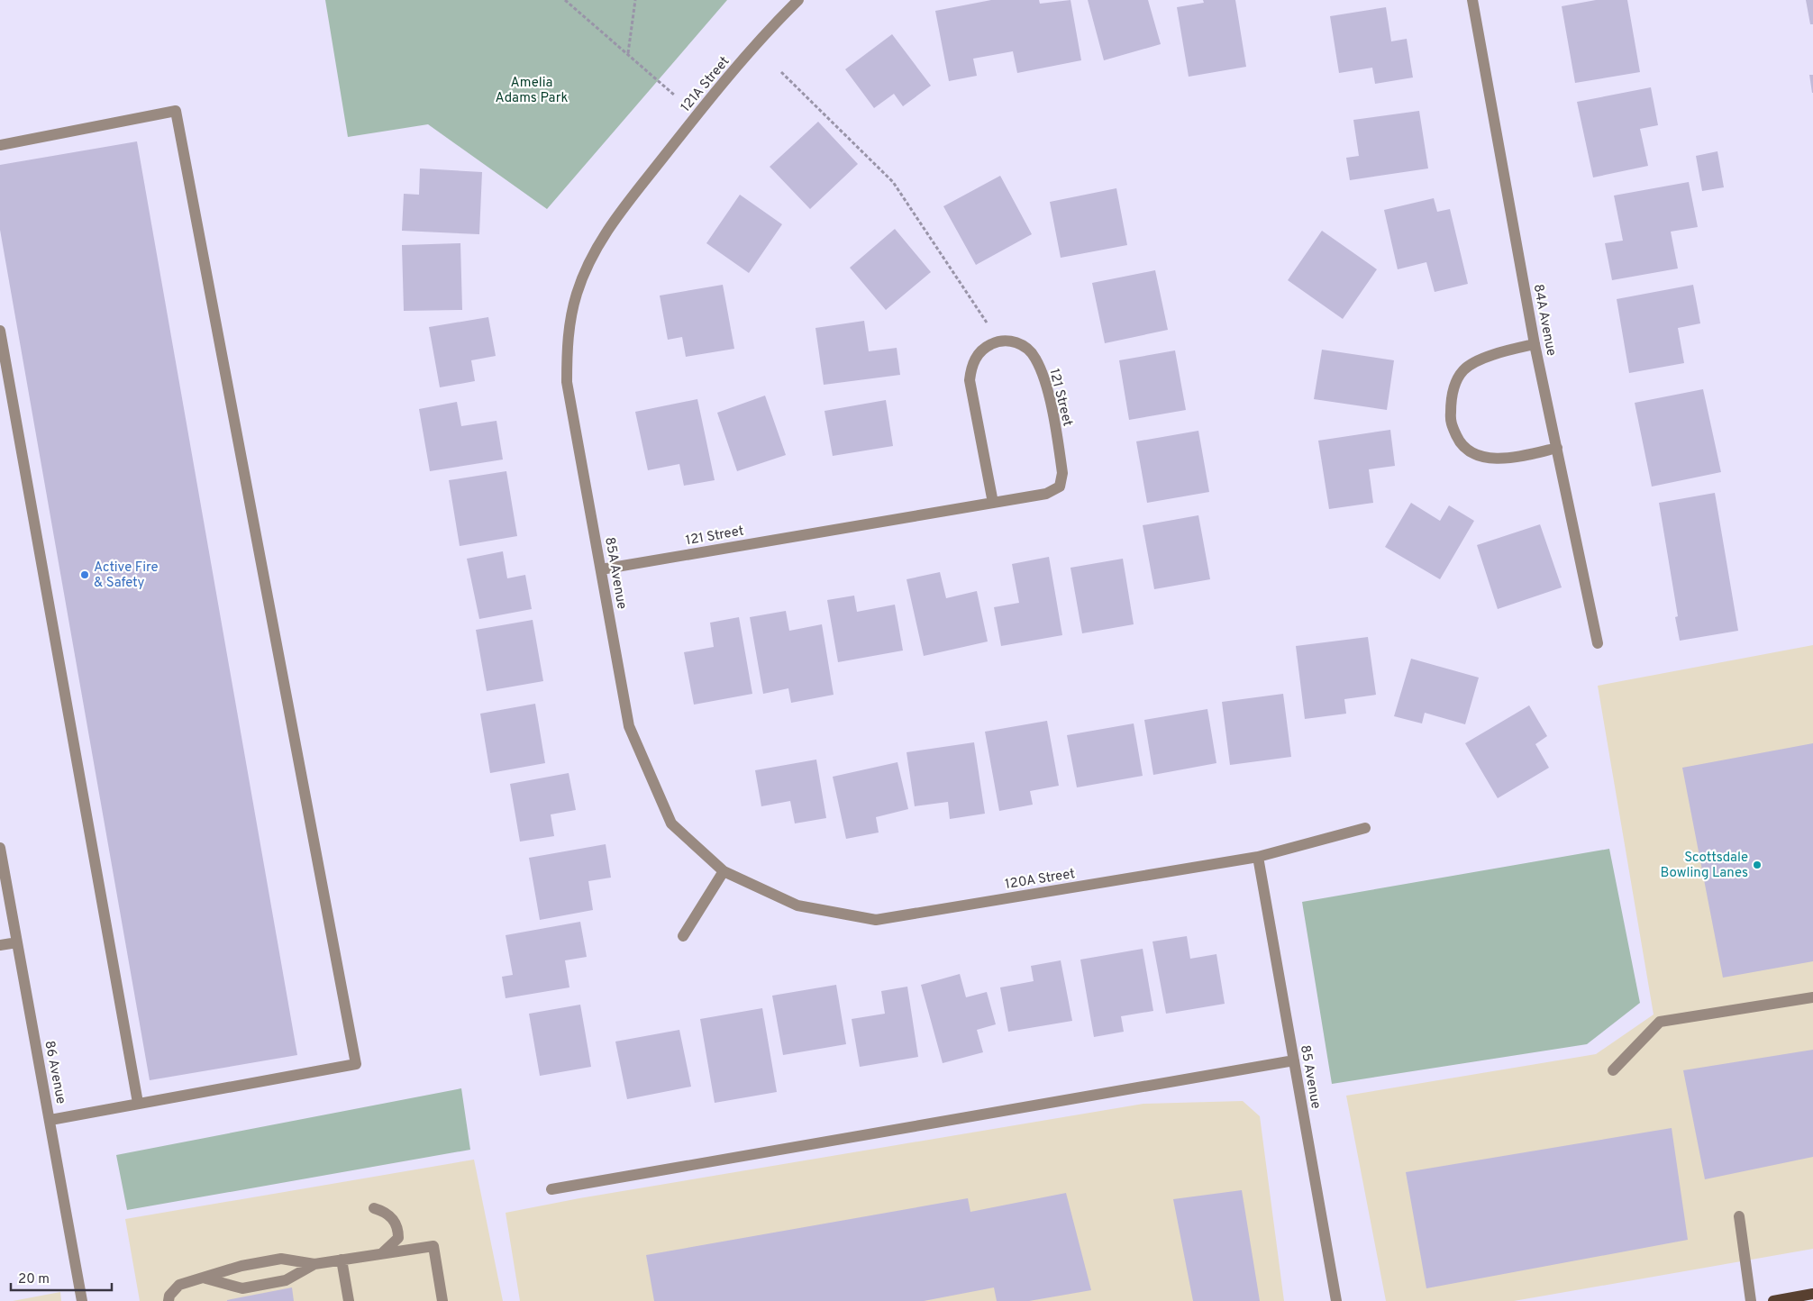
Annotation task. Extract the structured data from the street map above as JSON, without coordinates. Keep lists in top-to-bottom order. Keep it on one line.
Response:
{"streets":{"street":["121A Street","84A Avenue","121 Street","85A Avenue","120A Street","86 Avenue","85 Avenue"]},"crossings":[["121A Street","85A Avenue"],["121 Street","85A Avenue"],["85A Avenue","120A Street"],["120A Street","85 Avenue"]],"parks":["Amelia Adams Park"],"places":["Active Fire & Safety","Scottsdale Bowling Lanes"],"scale_bar":"20 m"}
